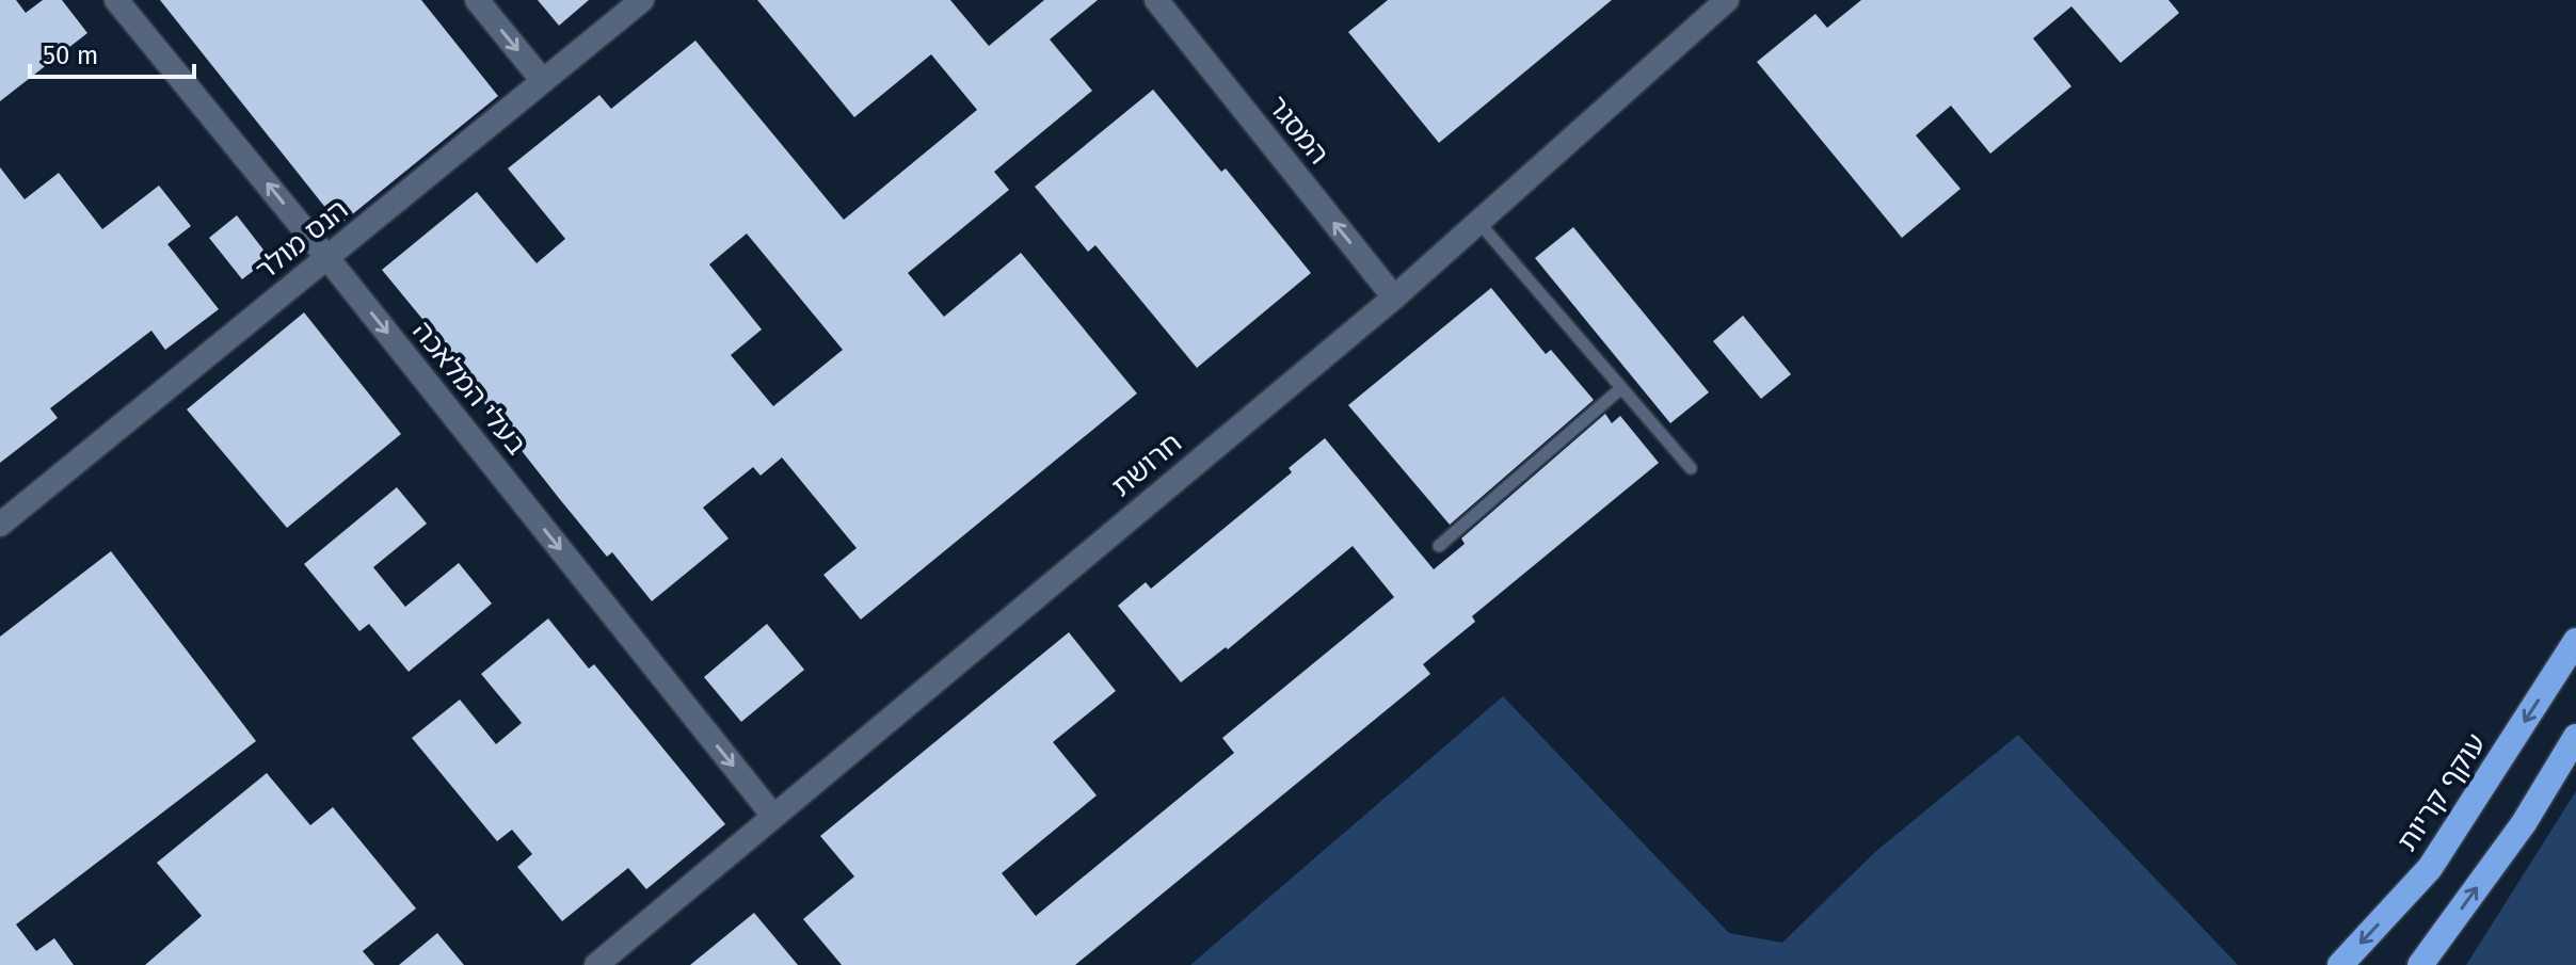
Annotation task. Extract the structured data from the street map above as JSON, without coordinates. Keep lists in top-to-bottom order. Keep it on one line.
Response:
{"streets":{"highway":["עוקף קריות"],"street":["המסגר","הנס מולר","בעלי המלאכה","חרושת"]},"crossings":[["המסגר","חרושת"],["הנס מולר","בעלי המלאכה"],["בעלי המלאכה","חרושת"]],"one_way":["המסגר"],"scale_bar":"50 m"}
